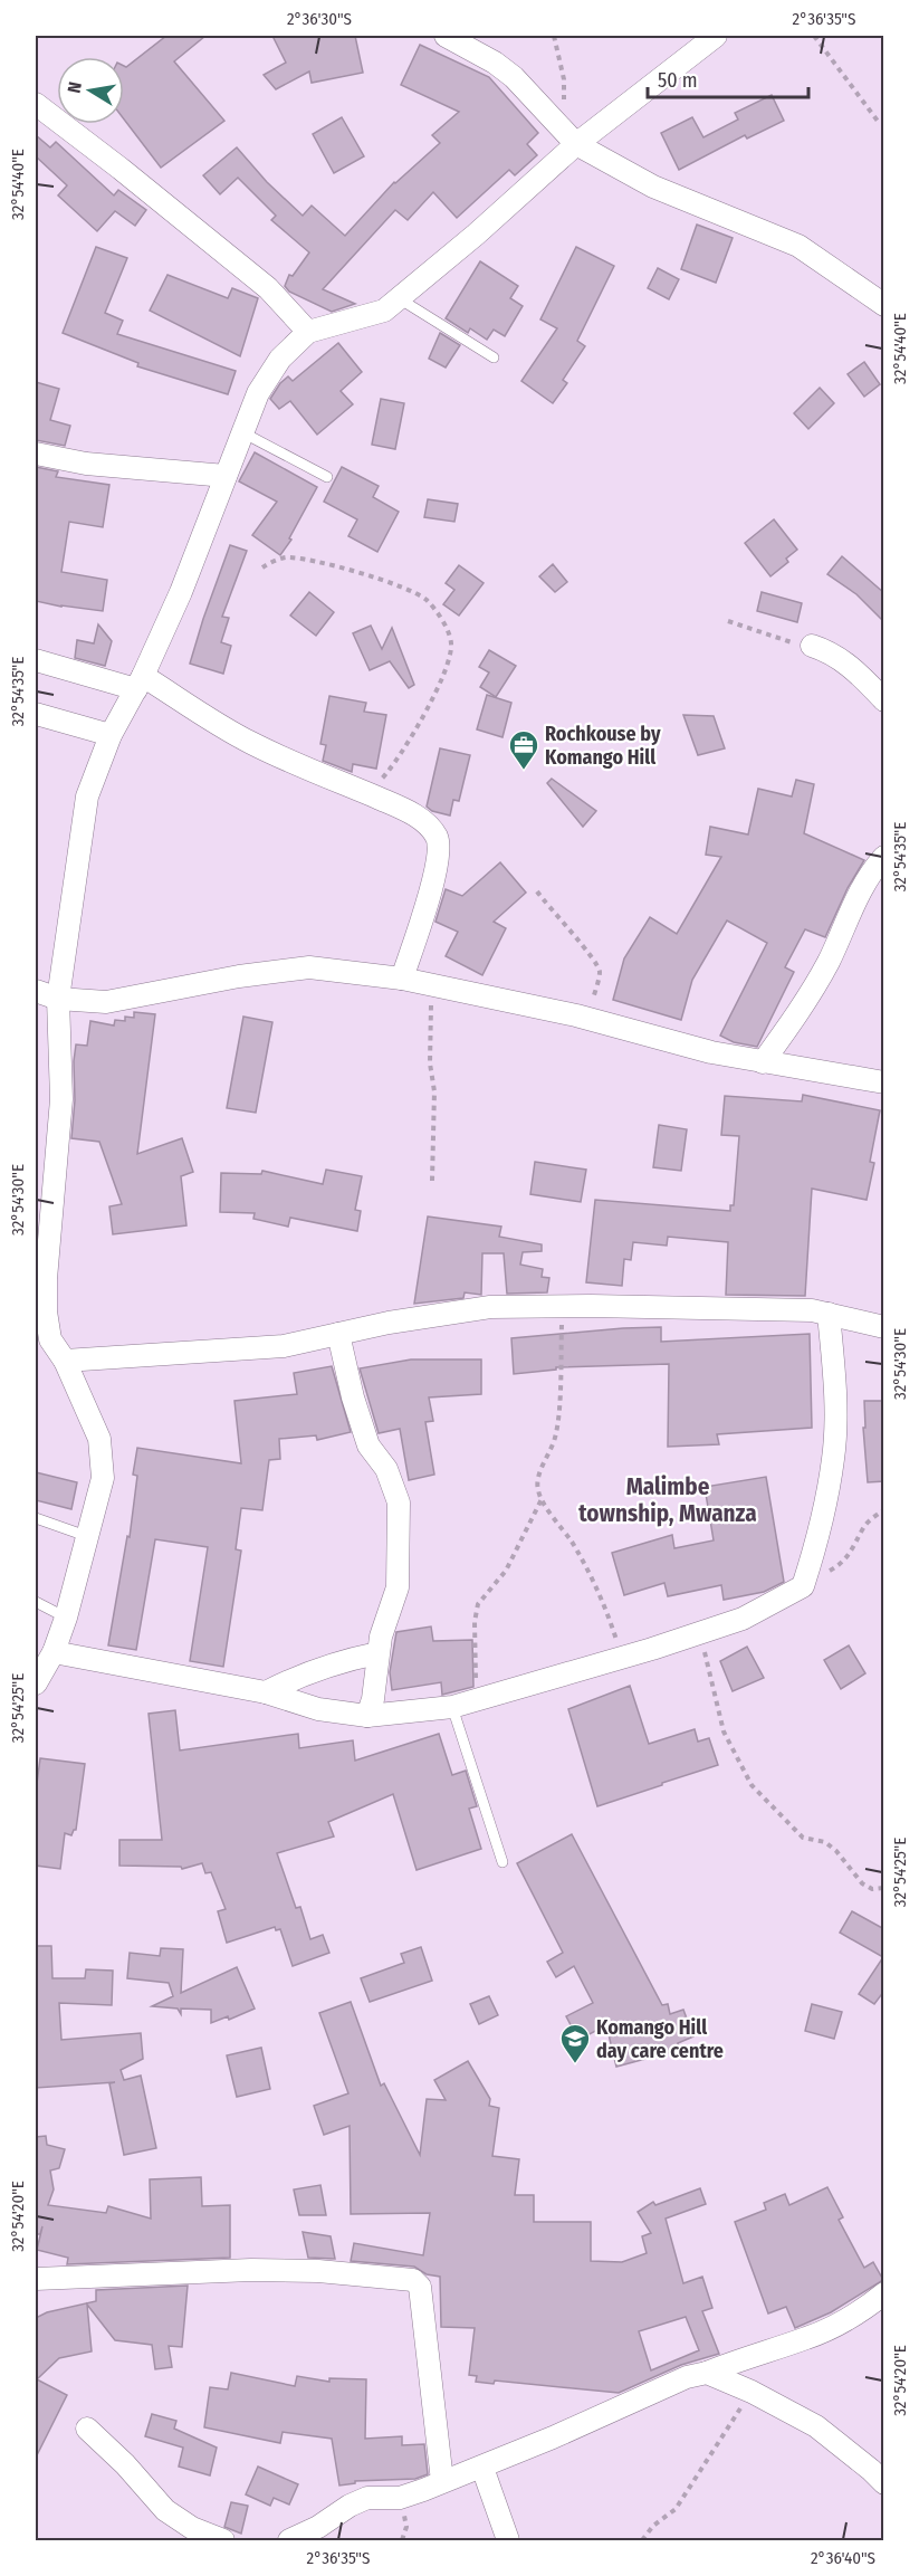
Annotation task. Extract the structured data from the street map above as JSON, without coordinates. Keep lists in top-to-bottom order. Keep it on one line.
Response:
{"districts":["Malimbe township, Mwanza"],"places":{"office":["Rochkouse by Komango Hill"],"school or university":["Komango Hill day care centre"]},"scale_bar":"50 m","north":"left","coordinates":["2°36'30\"S","2°36'35\"S","32°54'40\"E","32°54'35\"E","32°54'30\"E","32°54'25\"E","32°54'20\"E","2°36'40\"S"]}
